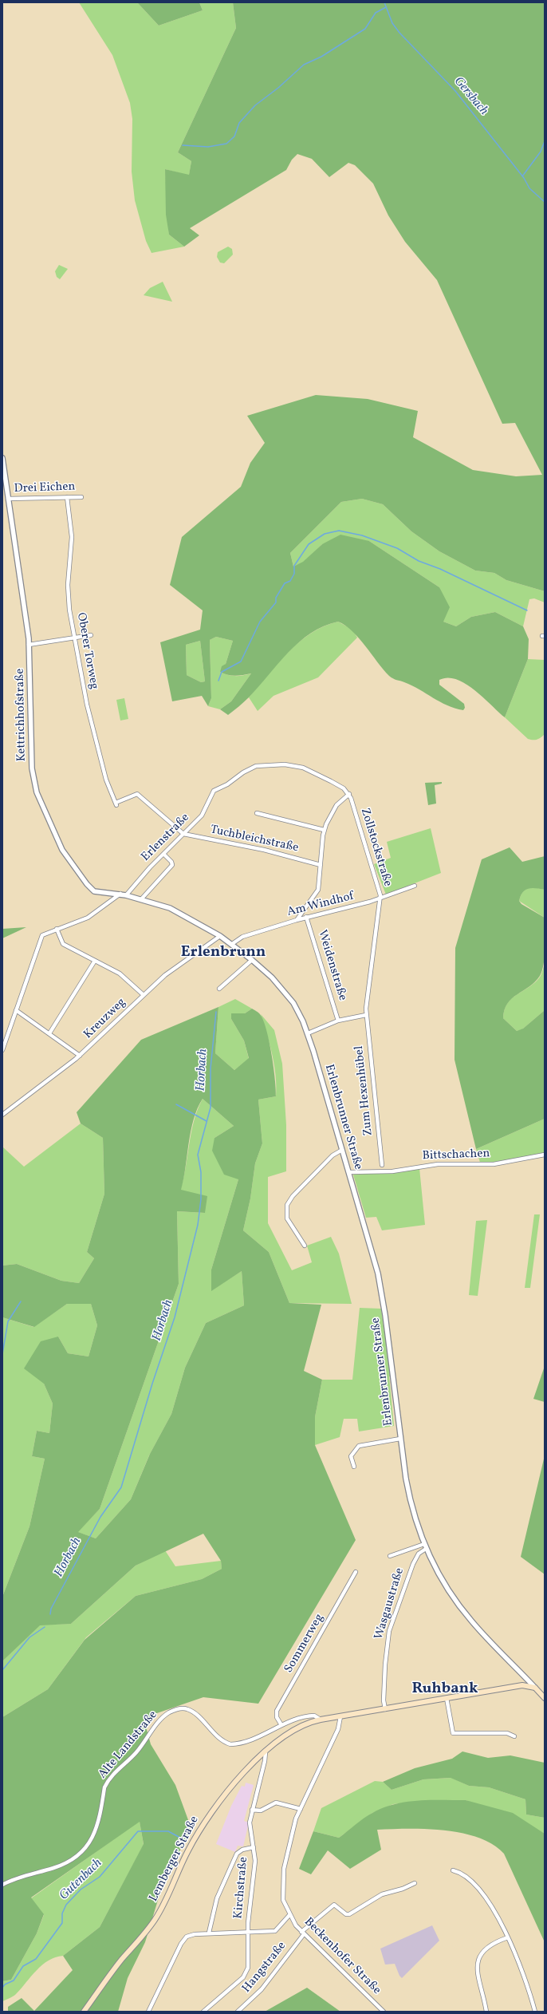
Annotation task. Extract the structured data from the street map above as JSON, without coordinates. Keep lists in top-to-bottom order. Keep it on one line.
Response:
{"streets":{"main road":["Lemberger Straße"],"street":["Drei Eichen","Oberer Torweg","Kettrichhofstraße","Erlenstraße","Tuchbleichstraße","Zollstockstraße","Am Windhof","Weidenstraße","Kreuzweg","Zum Hexenhübel","Erlenbrunner Straße","Bittschachen","Wasgaustraße","Sommerweg","Alte Landstraße","Kirchstraße","Beckenhofer Straße","Hangstraße"]},"crossings":[["Drei Eichen","Oberer Torweg"],["Drei Eichen","Kettrichhofstraße"],["Oberer Torweg","Erlenstraße"],["Oberer Torweg","Tuchbleichstraße"],["Kettrichhofstraße","Erlenstraße"],["Kettrichhofstraße","Erlenbrunner Straße"],["Erlenstraße","Tuchbleichstraße"],["Erlenstraße","Zollstockstraße"],["Erlenstraße","Erlenbrunner Straße"],["Zollstockstraße","Am Windhof"],["Zollstockstraße","Zum Hexenhübel"],["Am Windhof","Weidenstraße"],["Am Windhof","Erlenbrunner Straße"],["Kreuzweg","Erlenbrunner Straße"],["Erlenbrunner Straße","Bittschachen"],["Erlenbrunner Straße","Wasgaustraße"],["Erlenbrunner Straße","Lemberger Straße"],["Wasgaustraße","Lemberger Straße"],["Sommerweg","Alte Landstraße"],["Alte Landstraße","Lemberger Straße"],["Lemberger Straße","Kirchstraße"],["Lemberger Straße","Beckenhofer Straße"],["Beckenhofer Straße","Hangstraße"]],"districts":["Erlenbrunn","Ruhbank"],"water":["Gersbach","Horbach","Gutenbach"]}
